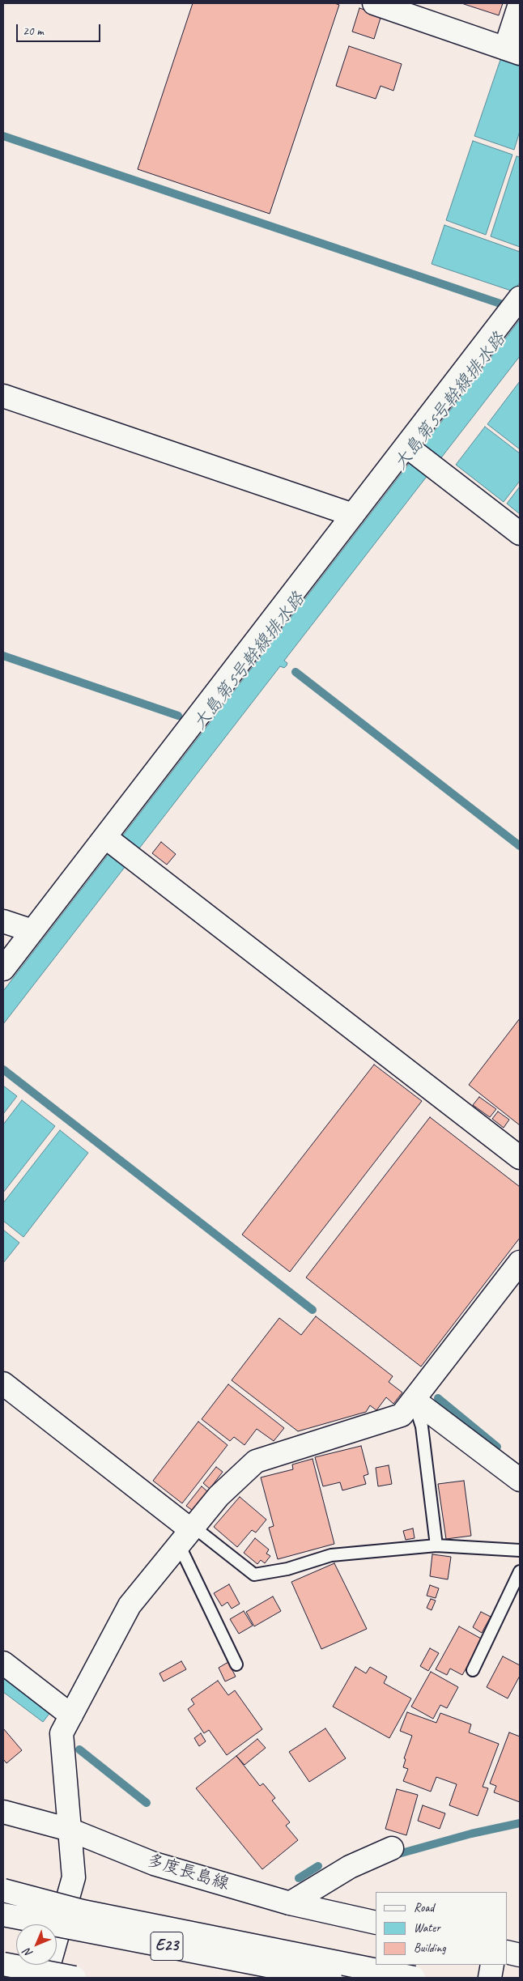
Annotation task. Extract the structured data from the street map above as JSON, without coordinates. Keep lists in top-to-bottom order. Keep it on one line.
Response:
{"streets":{"main road":["多度長島線","E23"]},"water":["大島第5号幹線排水路"],"legend":["Road","Water","Building"],"scale_bar":"20 m","north":"bottom left"}
